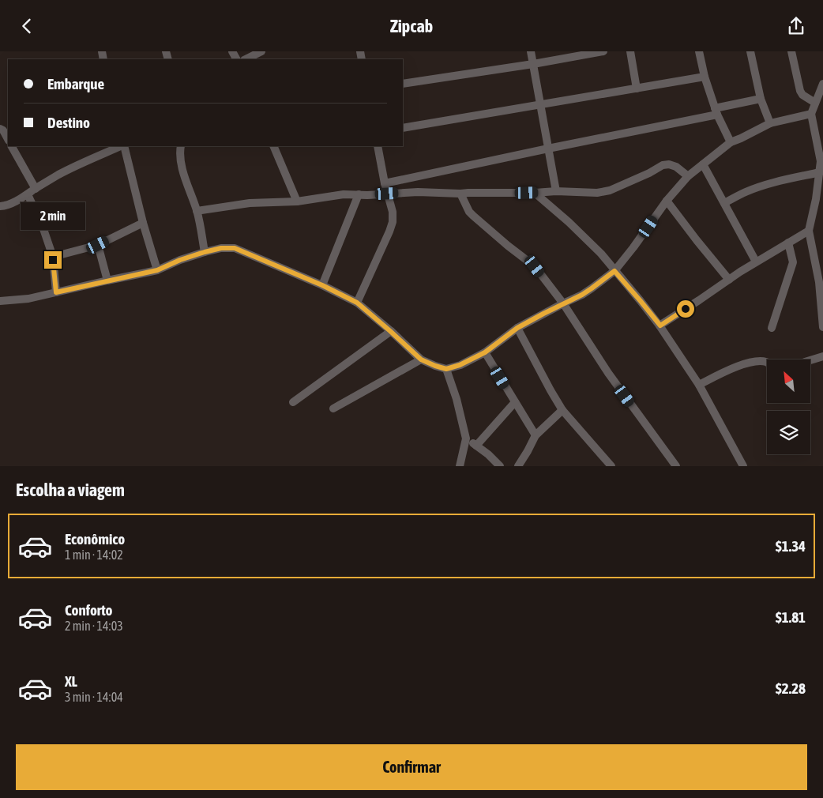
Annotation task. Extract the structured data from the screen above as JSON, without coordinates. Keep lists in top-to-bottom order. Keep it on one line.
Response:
{"north":"top left","page":{"header":"Zipcab","banner":["Embarque","Destino"],"bubble":"2 min","heading":"Escolha a viagem","list":[{"name":"Econômico","note":"1 min · 14:02","value":"$1.34"},{"name":"Conforto","note":"2 min · 14:03","value":"$1.81"},{"name":"XL","note":"3 min · 14:04","value":"$2.28"}],"buttons":"Confirmar"}}
